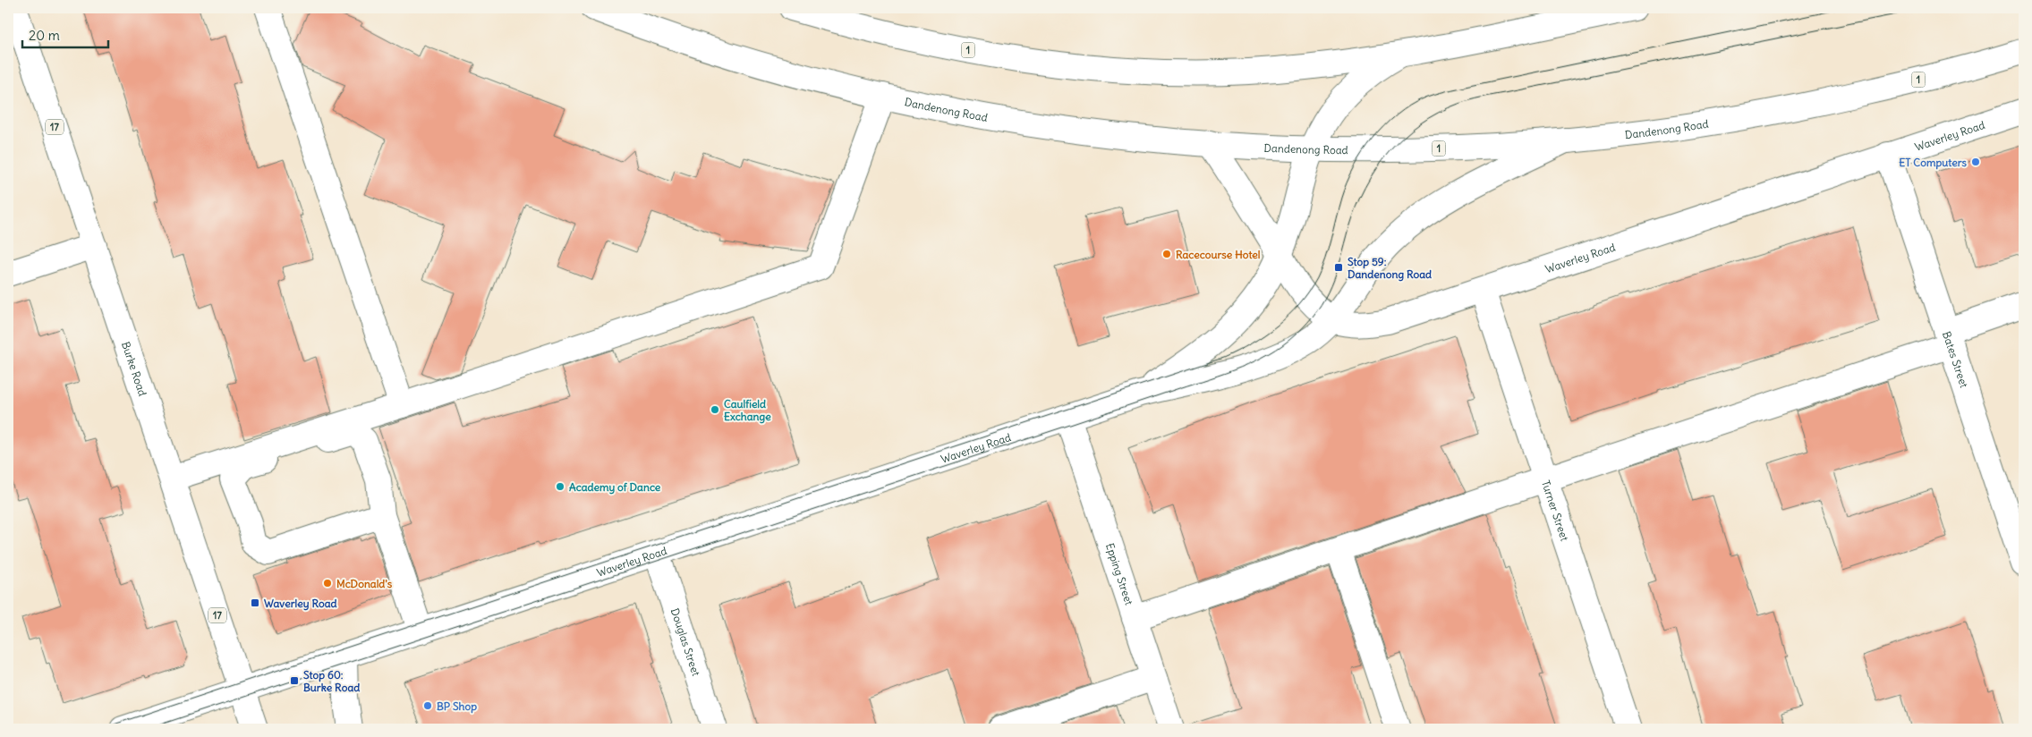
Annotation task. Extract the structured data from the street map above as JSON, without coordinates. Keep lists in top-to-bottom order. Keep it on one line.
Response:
{"streets":{"main road":["1","Dandenong Road","17","Waverley Road","Bates Street","Burke Road","Turner Street","Epping Street","Douglas Street"]},"crossings":[["1","Waverley Road"],["Dandenong Road","Waverley Road"],["Waverley Road","Bates Street"],["Waverley Road","Burke Road"],["Waverley Road","Turner Street"],["Waverley Road","Epping Street"],["Waverley Road","Douglas Street"]],"places":{"other":["ET Computers","Racecourse Hotel","Caulfield Exchange","Academy of Dance","McDonald's","BP Shop"],"transit":["Stop 59: Dandenong Road","Waverley Road","Stop 60: Burke Road"]},"scale_bar":"20 m"}
